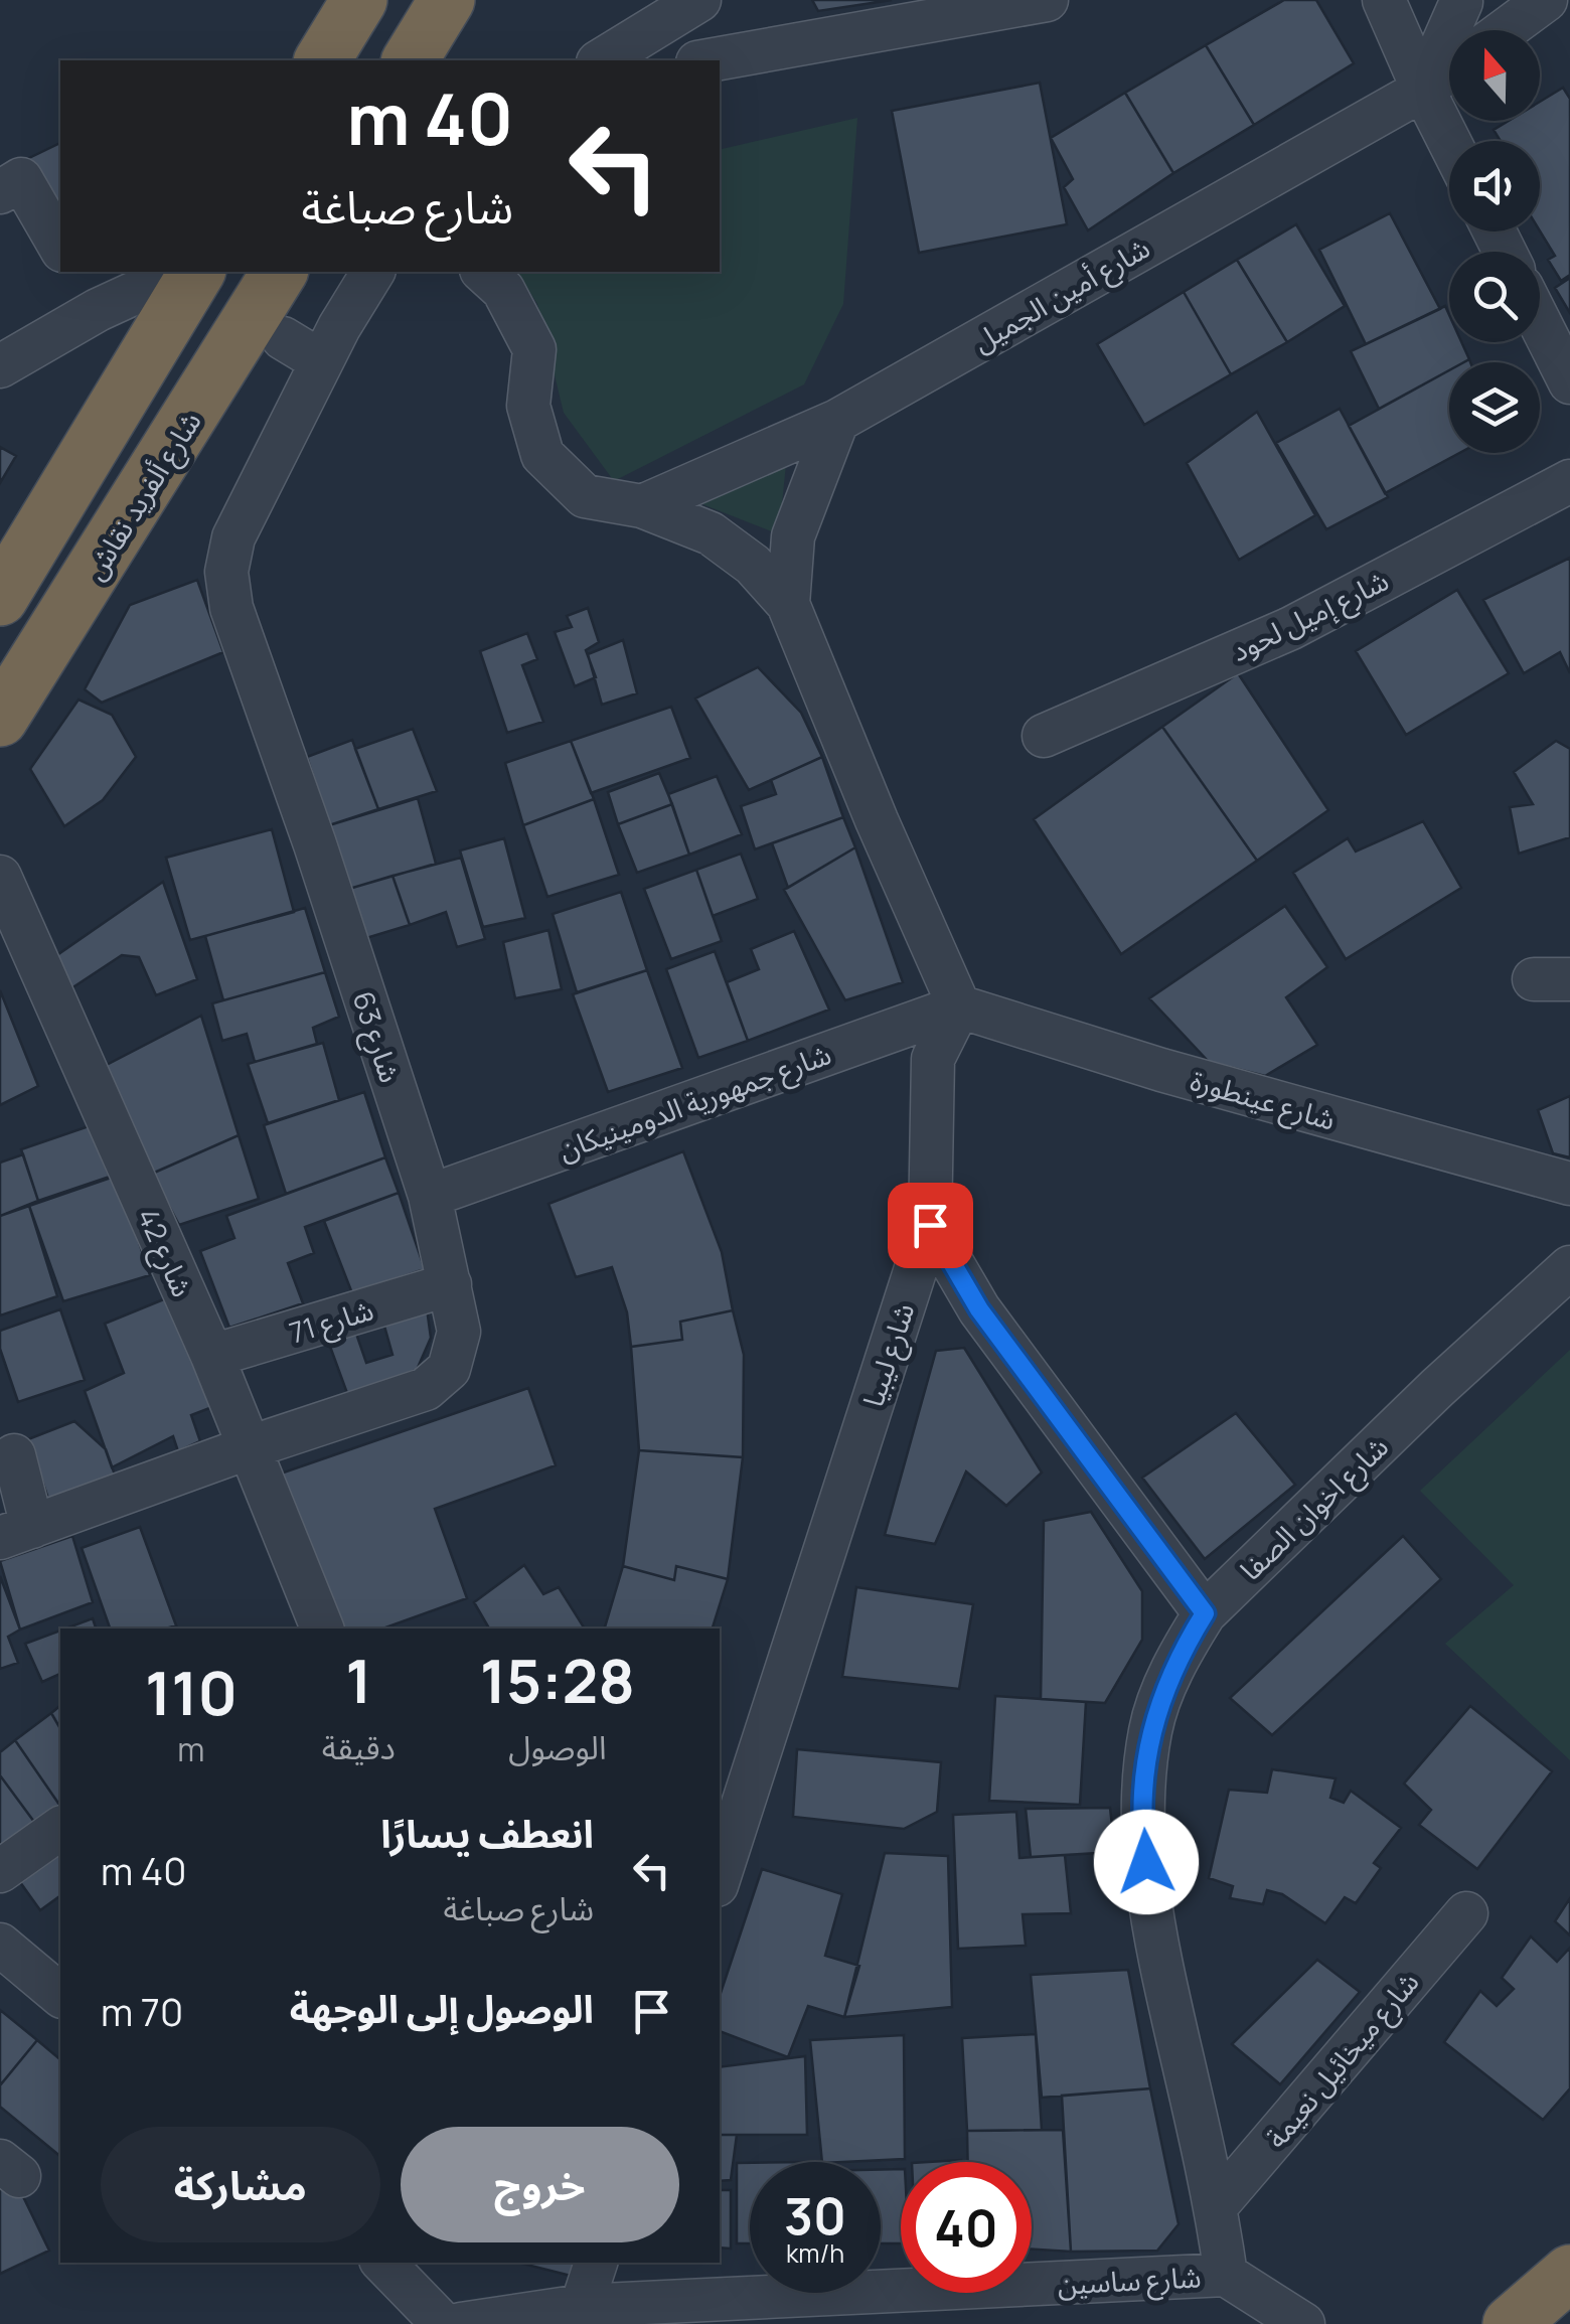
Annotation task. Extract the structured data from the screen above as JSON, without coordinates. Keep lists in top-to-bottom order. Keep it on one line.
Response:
{"streets":{"highway":["شارع ألفريد نقاش"],"street":["شارع أمين الجميل","شارع إميل لحود","شارع 63","شارع عينطورة","شارع جمهورية الدومينيكان","شارع 42","شارع 71","شارع ليبيا","شارع اخوان الصفا","شارع ميخائيل نعيمة","شارع ساسين"]},"crossings":[["شارع 63","شارع جمهورية الدومينيكان"],["شارع 63","شارع 42"],["شارع 63","شارع 71"],["شارع عينطورة","شارع جمهورية الدومينيكان"],["شارع عينطورة","شارع ليبيا"],["شارع جمهورية الدومينيكان","شارع ليبيا"],["شارع 42","شارع 71"],["شارع اخوان الصفا","شارع ميخائيل نعيمة"],["شارع اخوان الصفا","شارع ساسين"]],"north":"top","page":{"turn":["40 m","شارع صباغة"],"eta":["15:28","الوصول","1","دقيقة","110","m"],"list":[{"name":"انعطف يسارًا","note":"شارع صباغة","value":"40 m"},{"name":"الوصول إلى الوجهة","value":"70 m"}],"buttons":["خروج","مشاركة"],"speed":"30 km/h","limit":"40"}}
